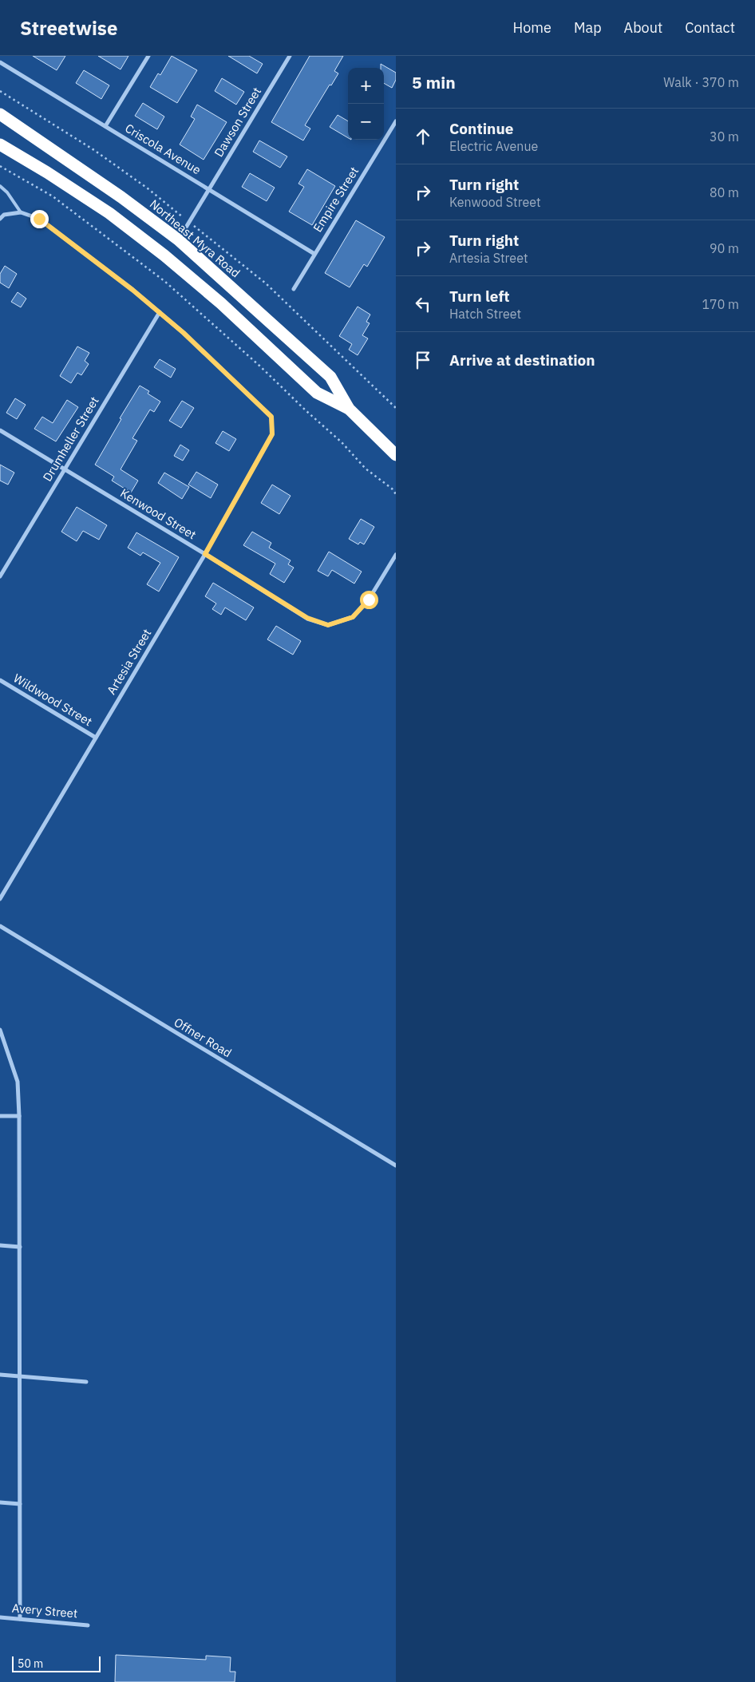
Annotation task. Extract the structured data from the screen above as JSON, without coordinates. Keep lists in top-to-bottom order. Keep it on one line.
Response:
{"streets":{"highway":["Northeast Myra Road"],"street":["Dawson Street","Criscola Avenue","Empire Street","Drumheller Street","Kenwood Street","Artesia Street","Wildwood Street","Offner Road","Avery Street"]},"crossings":[["Dawson Street","Criscola Avenue"],["Dawson Street","Northeast Myra Road"],["Criscola Avenue","Empire Street"],["Drumheller Street","Kenwood Street"],["Drumheller Street","Artesia Street"],["Kenwood Street","Artesia Street"],["Artesia Street","Wildwood Street"]],"scale_bar":"50 m","page":{"header":"Streetwise","nav":["Home","Map","About","Contact"],"heading":["5 min","Walk · 370 m"],"map_buttons":["+","−"],"list":[["Continue","Electric Avenue","30 m"],["Turn right","Kenwood Street","80 m"],["Turn right","Artesia Street","90 m"],["Turn left","Hatch Street","170 m"],"Arrive at destination"],"scale":"50 m"}}
